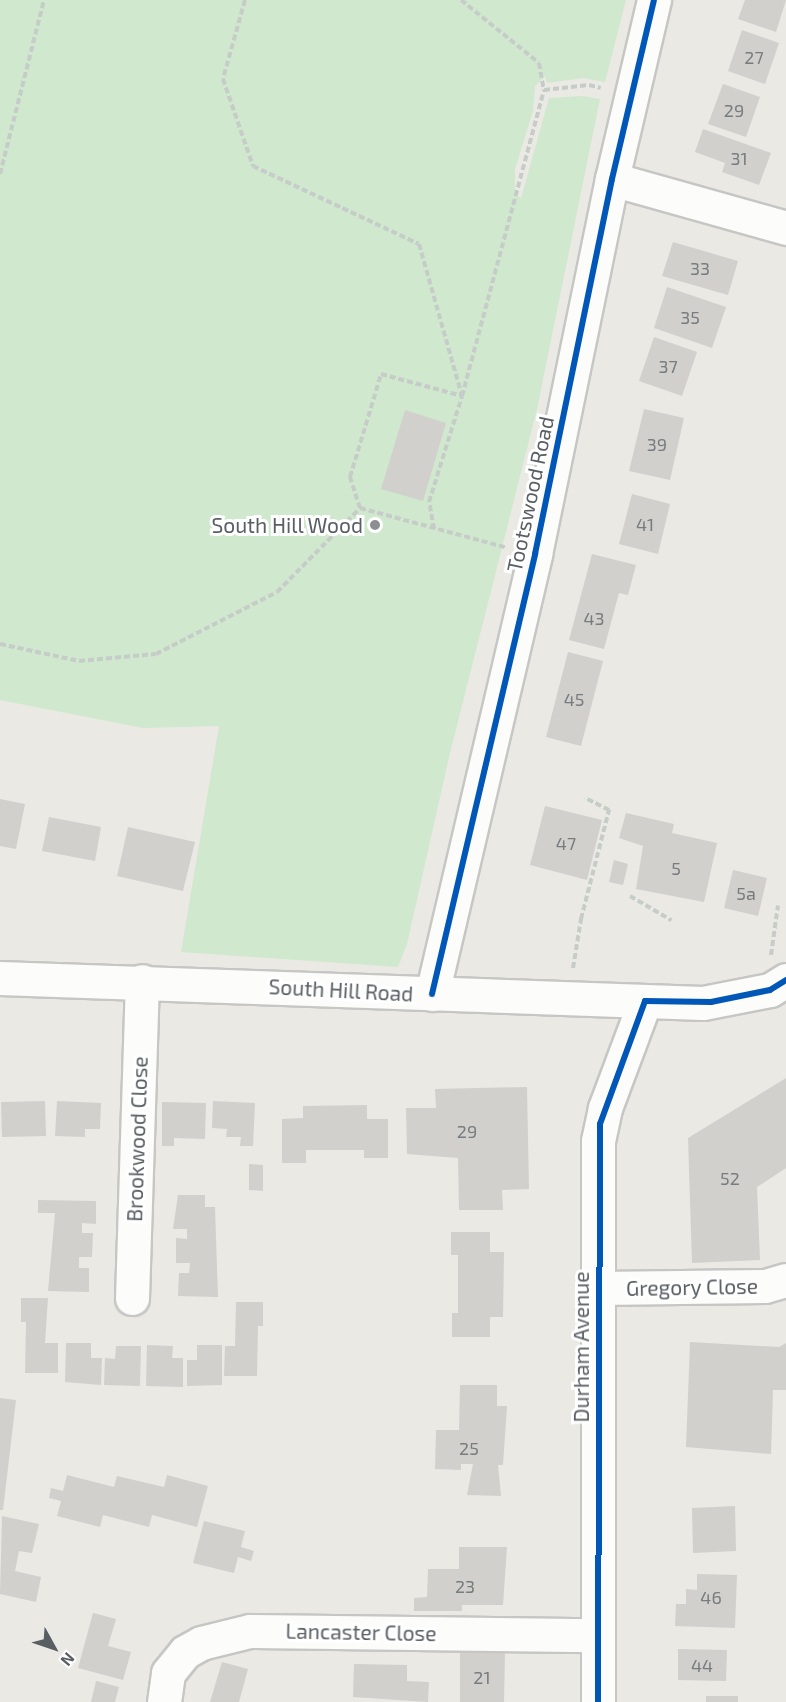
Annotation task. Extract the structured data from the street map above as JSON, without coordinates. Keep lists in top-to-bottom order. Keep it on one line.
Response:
{"streets":{"street":["Tootswood Road","South Hill Road","Brookwood Close","Gregory Close","Durham Avenue","Lancaster Close"]},"crossings":[["Tootswood Road","South Hill Road"],["South Hill Road","Brookwood Close"],["South Hill Road","Durham Avenue"],["Gregory Close","Durham Avenue"],["Durham Avenue","Lancaster Close"]],"places":["South Hill Wood"],"house_numbers":["27","29","31","33","35","37","39","41","43","45","47","5","5a","29","52","25","23","46","44","21"],"north":"bottom right"}
